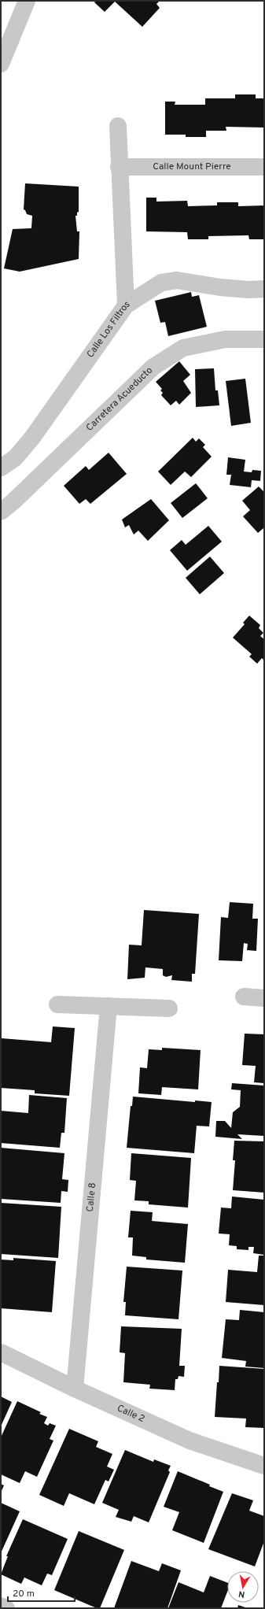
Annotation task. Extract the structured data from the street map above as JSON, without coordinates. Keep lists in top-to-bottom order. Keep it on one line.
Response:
{"streets":{"street":["Calle Mount Pierre","Calle Los Filtros","Carretera Acueducto","Calle 8","Calle 2"]},"crossings":[["Calle 8","Calle 2"]],"scale_bar":"20 m","north":"bottom"}
